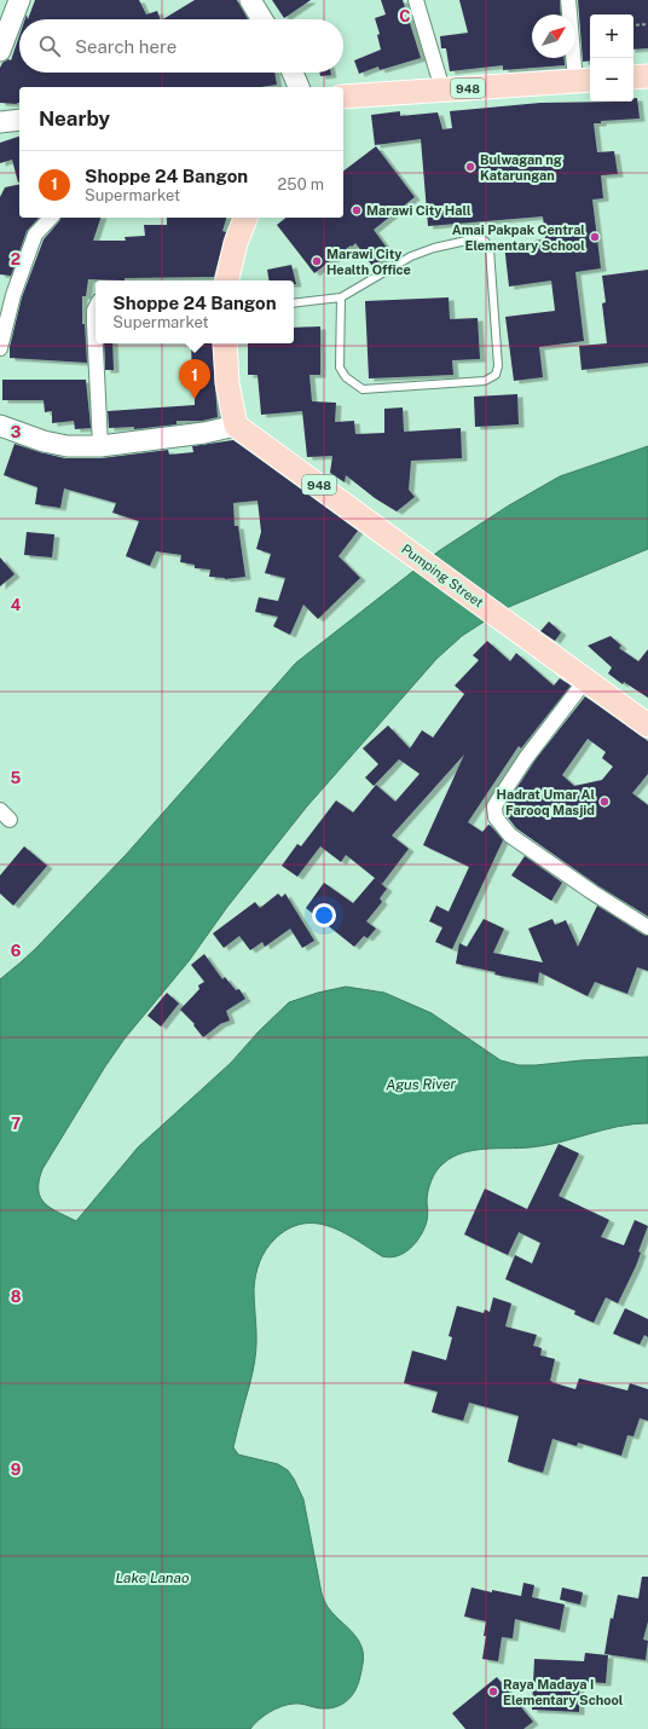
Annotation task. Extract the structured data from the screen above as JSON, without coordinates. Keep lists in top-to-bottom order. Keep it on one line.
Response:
{"streets":{"main road":["948","Pumping Street"]},"water":["Agus River","Lake Lanao"],"places":["Bulwagan ng Katarungan","Marawi City Hall","Amai Pakpak Central Elementary School","Marawi City Health Office","Hadrat Umar Al Farooq Masjid","Raya Madaya I Elementary School"],"north":"top right","page":{"map_buttons":["+","−"],"search":"Search here","heading":"Nearby","list":[{"mark":"1","name":"Shoppe 24 Bangon","note":"Supermarket","value":"250 m"}],"popup":["Shoppe 24 Bangon","Supermarket"],"pins":"1"},"grid":{"columns":["C"],"rows":["2","3","4","5","6","7","8","9"]}}
